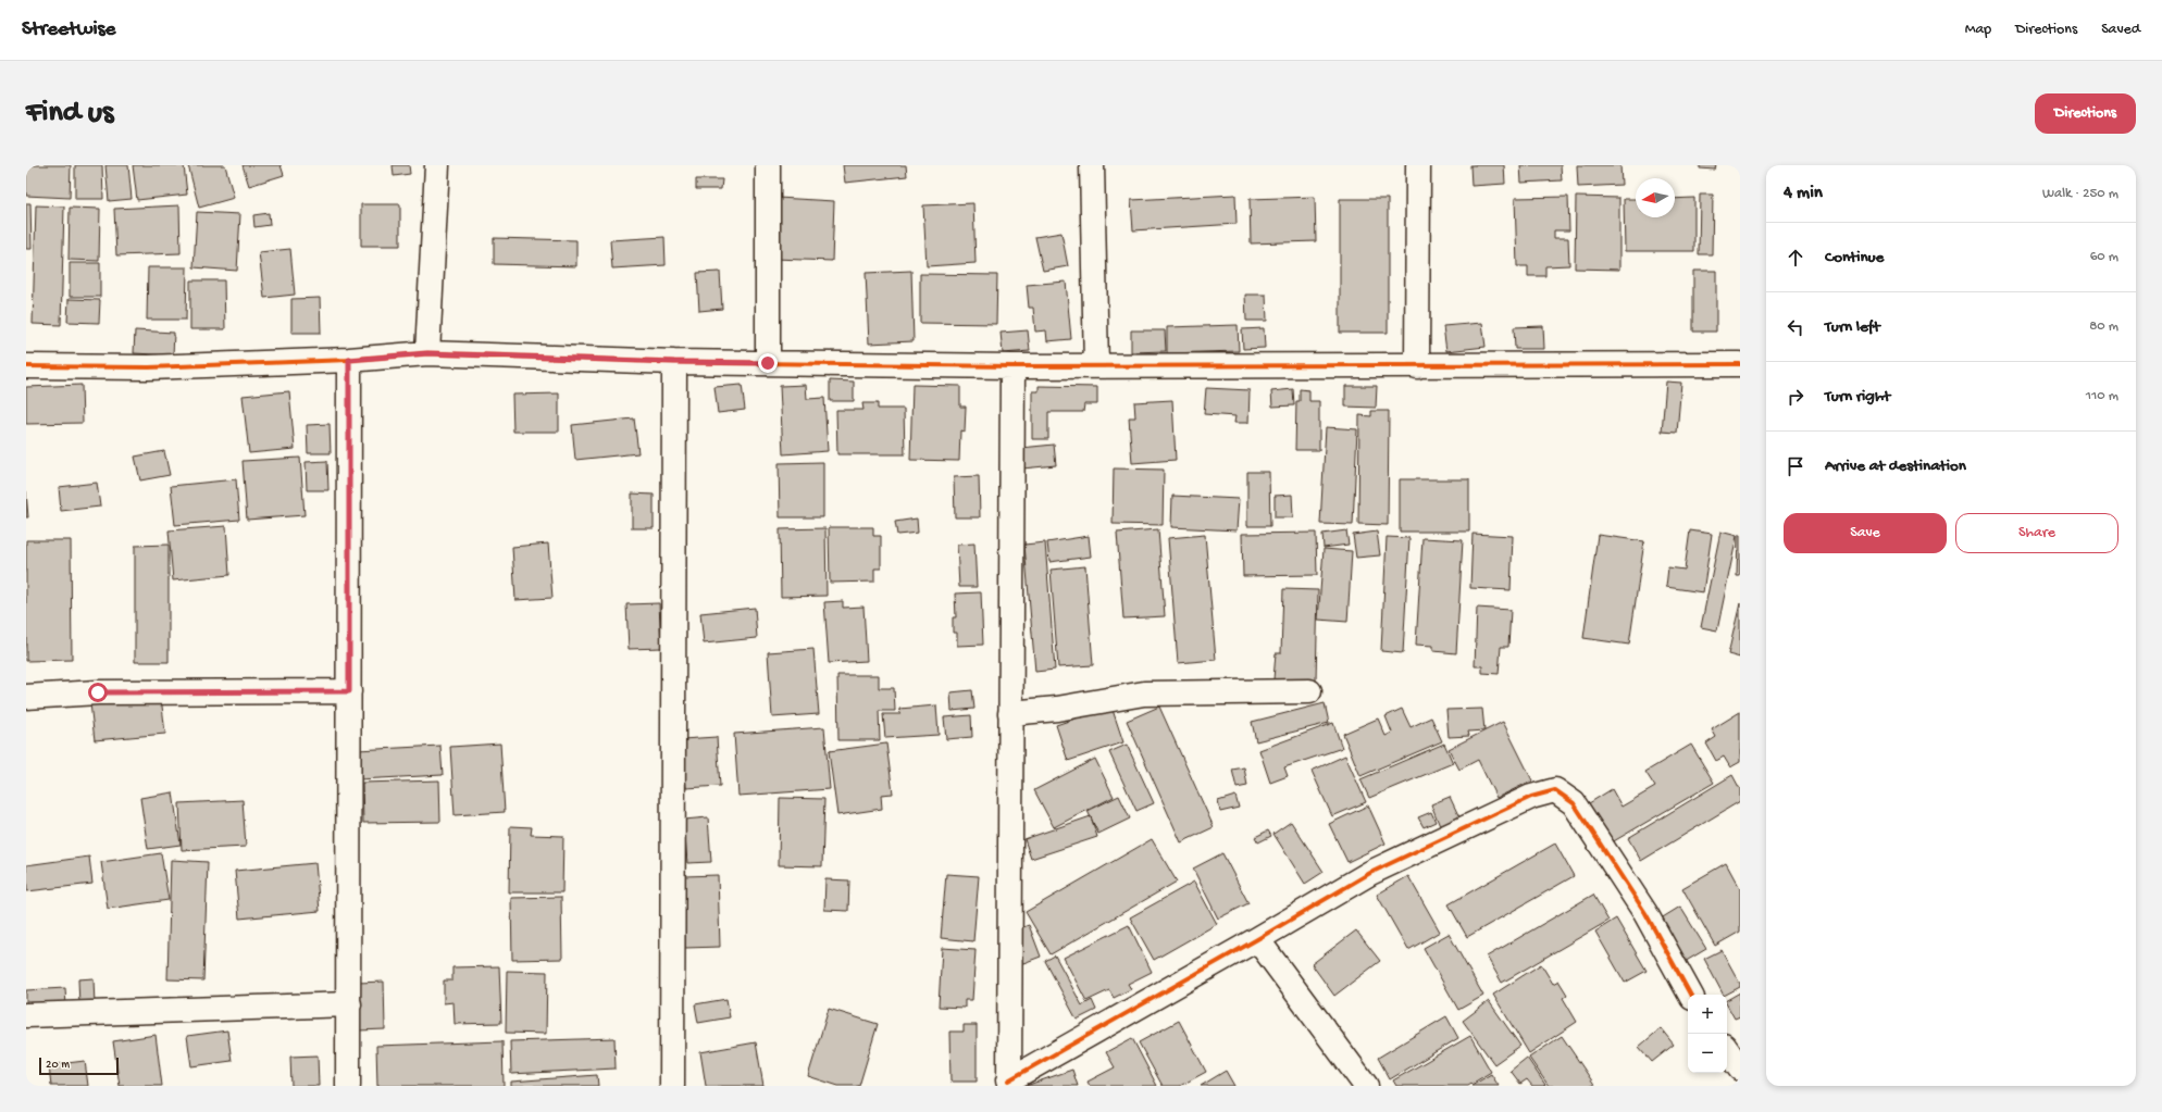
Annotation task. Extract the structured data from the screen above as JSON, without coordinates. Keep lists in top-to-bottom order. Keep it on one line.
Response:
{"scale_bar":"20 m","north":"left","page":{"header":"Streetwise","nav":["Map","Directions","Saved"],"buttons":["Directions",["Save","Share"]],"title":"Find us","heading":["4 min","Walk · 250 m"],"list":[["Continue","60 m"],["Turn left","80 m"],["Turn right","110 m"],"Arrive at destination"],"map_buttons":["+","−"],"scale":"20 m"}}
